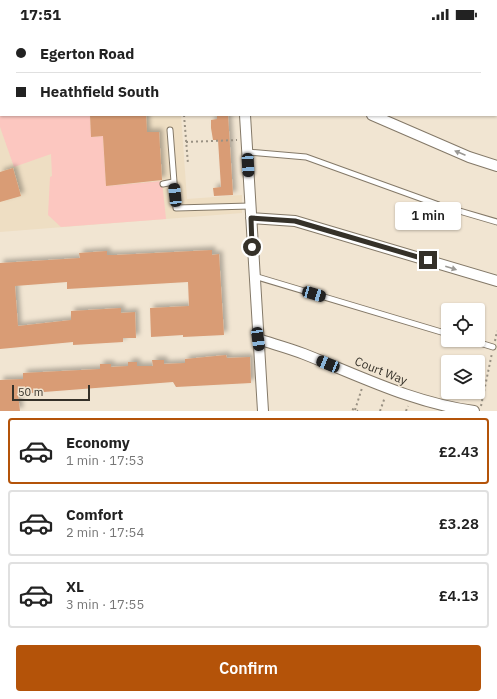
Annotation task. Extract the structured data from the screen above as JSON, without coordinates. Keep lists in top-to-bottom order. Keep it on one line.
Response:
{"streets":{"street":["Court Way"]},"scale_bar":"50 m","page":{"status":"17:51","banner":["Egerton Road","Heathfield South"],"bubble":"1 min","scale":"50 m","list":[{"name":"Economy","note":"1 min · 17:53","value":"£2.43"},{"name":"Comfort","note":"2 min · 17:54","value":"£3.28"},{"name":"XL","note":"3 min · 17:55","value":"£4.13"}],"buttons":"Confirm"}}
